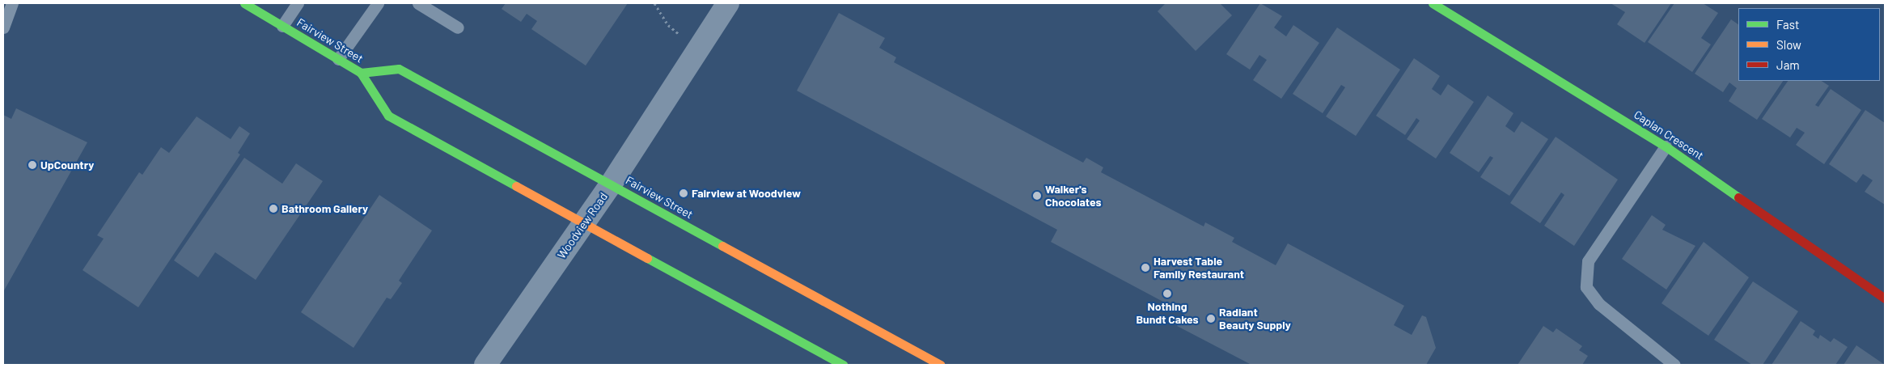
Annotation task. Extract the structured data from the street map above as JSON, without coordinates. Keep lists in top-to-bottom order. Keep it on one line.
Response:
{"streets":{"main road":["Fairview Street","Caplan Crescent"],"street":["Woodview Road"]},"crossings":[["Fairview Street","Woodview Road"]],"places":["UpCountry","Fairview at Woodview","Walker's Chocolates","Bathroom Gallery","Harvest Table Family Restaurant","Nothing Bundt Cakes","Radiant Beauty Supply"],"legend":["Fast","Slow","Jam"]}
